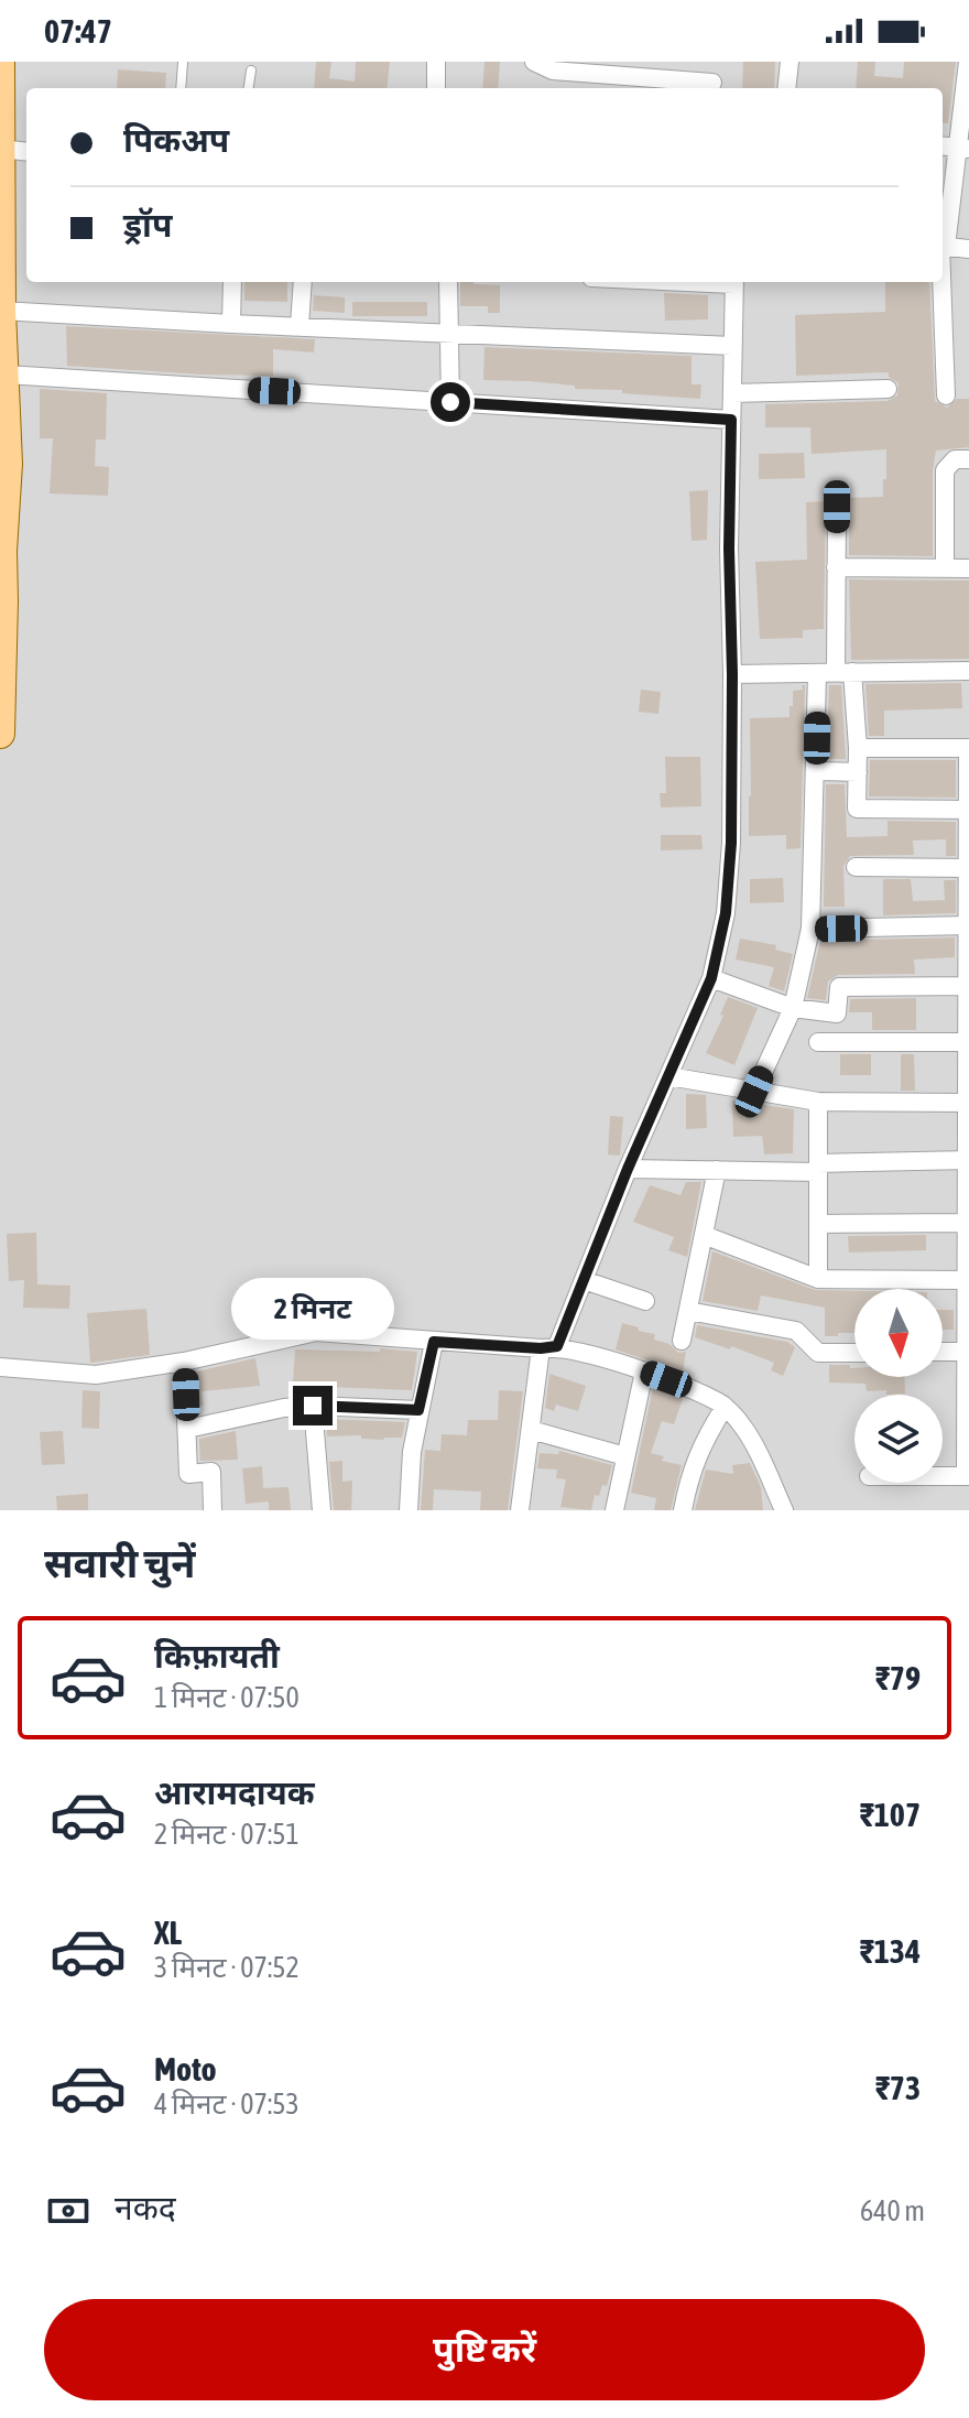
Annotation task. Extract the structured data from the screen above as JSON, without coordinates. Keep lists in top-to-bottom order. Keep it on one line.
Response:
{"north":"bottom","page":{"status":"07:47","banner":["पिकअप","ड्रॉप"],"bubble":"2 मिनट","heading":"सवारी चुनें","list":[{"name":"किफ़ायती","note":"1 मिनट · 07:50","value":"₹79"},{"name":"आरामदायक","note":"2 मिनट · 07:51","value":"₹107"},{"name":"XL","note":"3 मिनट · 07:52","value":"₹134"},{"name":"Moto","note":"4 मिनट · 07:53","value":"₹73"}],"pay":["नकद","640 m"],"buttons":"पुष्टि करें"}}
